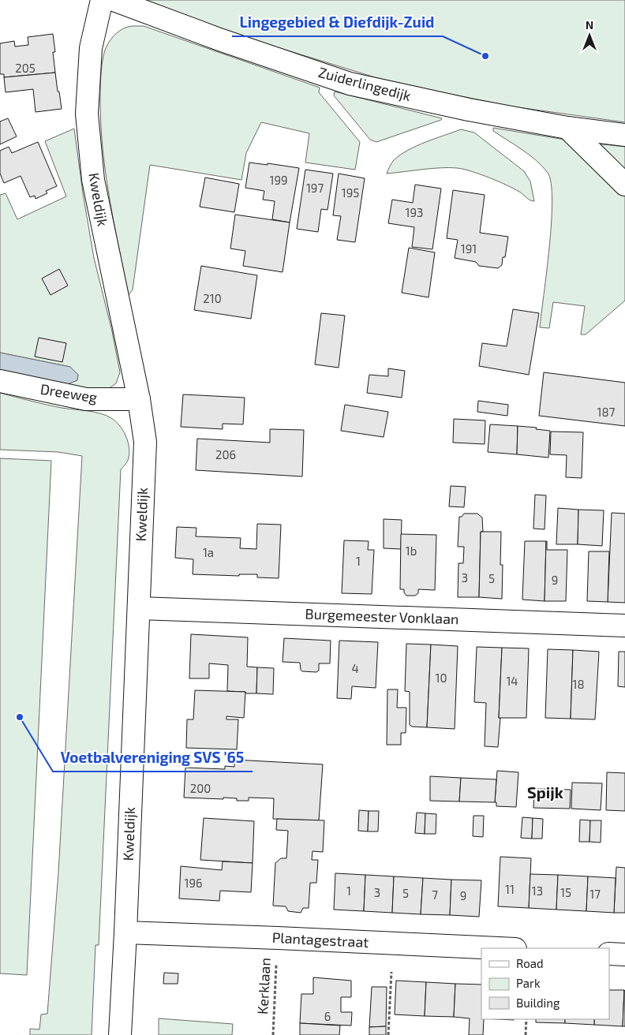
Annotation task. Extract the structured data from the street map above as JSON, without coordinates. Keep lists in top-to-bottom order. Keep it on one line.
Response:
{"streets":{"street":["Zuiderlingedijk","Kweldijk","Dreeweg","Burgemeester Vonklaan","Plantagestraat"],"path":["Kerklaan"]},"crossings":[["Kweldijk","Dreeweg"],["Kweldijk","Burgemeester Vonklaan"],["Kweldijk","Plantagestraat"],["Plantagestraat","Kerklaan"]],"districts":["Spijk"],"places":["Lingegebied & Diefdijk-Zuid","Voetbalvereniging SVS '65"],"house_numbers":["205","199","197","195","193","191","210","187","206","1b","1a","1","3","5","9","4","10","14","18","200","196","11","1","13","3","15","5","17","7","9","6"],"legend":["Road","Park","Building"],"north":"top"}
